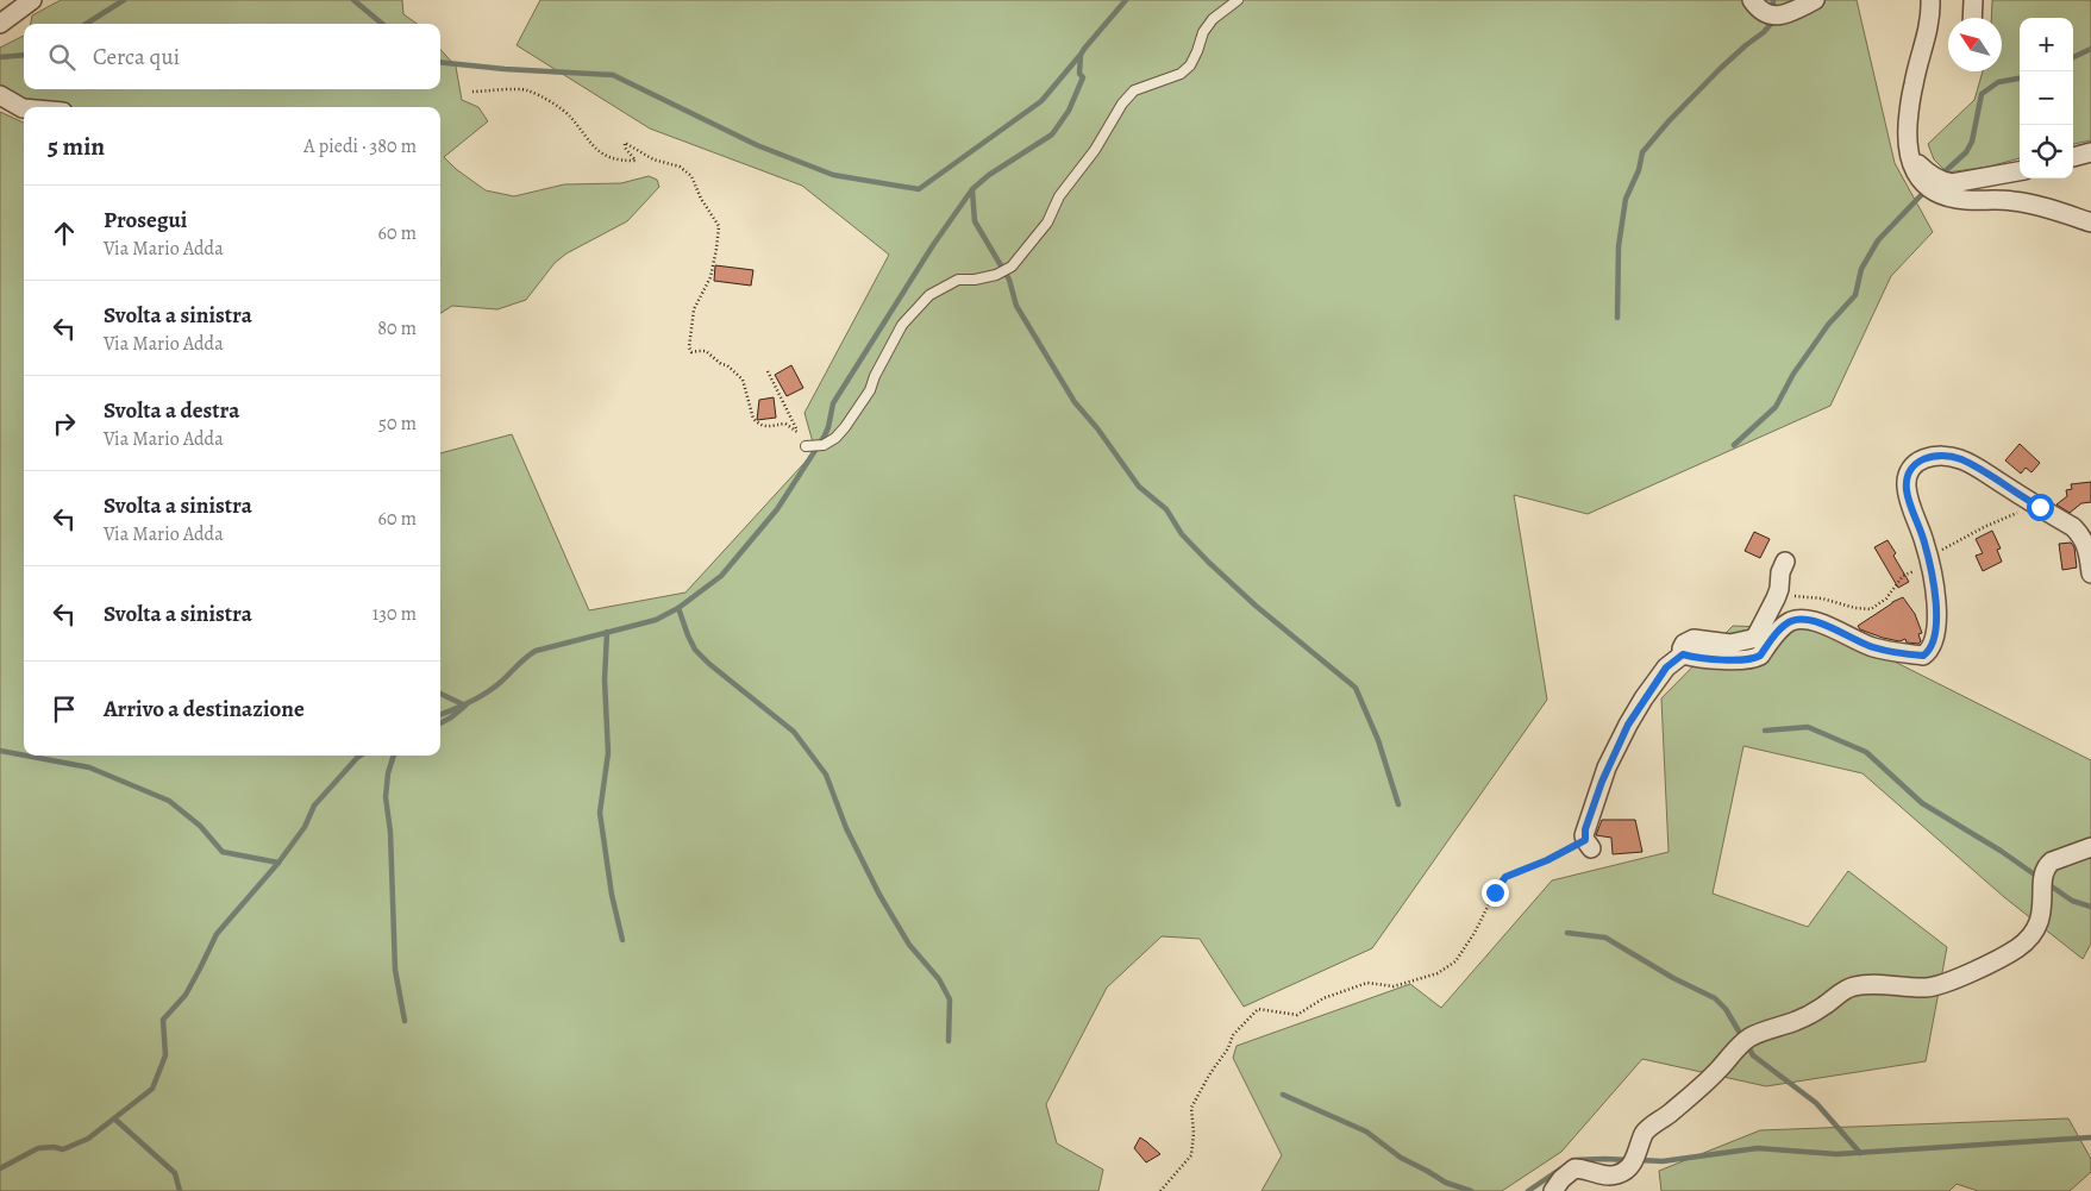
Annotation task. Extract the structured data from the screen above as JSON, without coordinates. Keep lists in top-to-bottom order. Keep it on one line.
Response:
{"north":"top left","page":{"map_buttons":["+","−"],"search":"Cerca qui","heading":["5 min","A piedi · 380 m"],"list":[["Prosegui","Via Mario Adda","60 m"],["Svolta a sinistra","Via Mario Adda","80 m"],["Svolta a destra","Via Mario Adda","50 m"],["Svolta a sinistra","Via Mario Adda","60 m"],["Svolta a sinistra","130 m"],"Arrivo a destinazione"]}}
